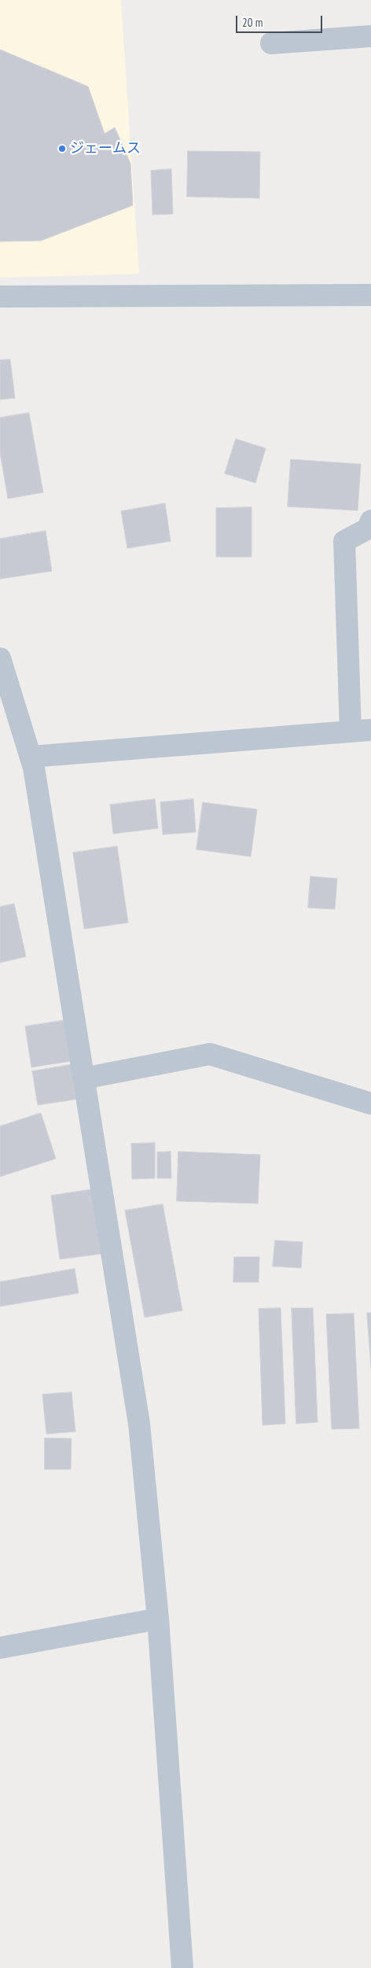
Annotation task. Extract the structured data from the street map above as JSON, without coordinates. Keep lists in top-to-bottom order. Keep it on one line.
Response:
{"places":["ジェームス"],"scale_bar":"20 m"}
